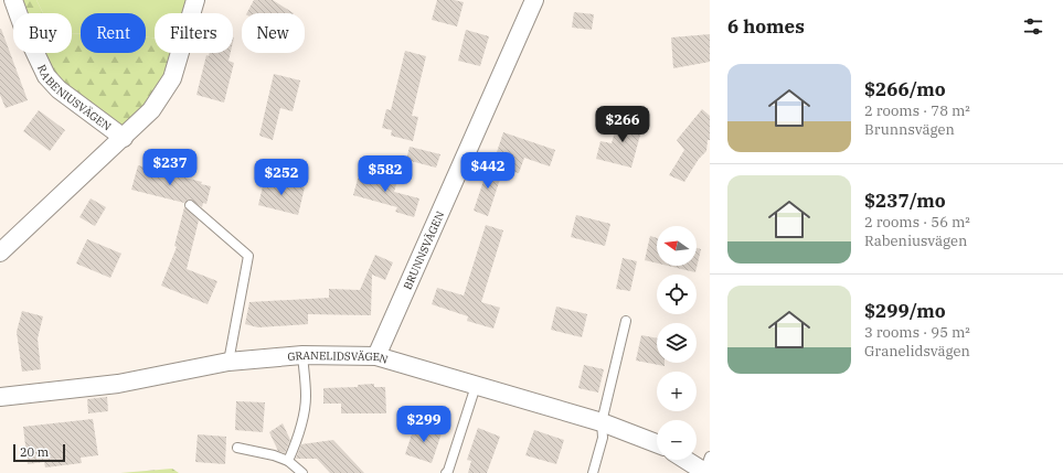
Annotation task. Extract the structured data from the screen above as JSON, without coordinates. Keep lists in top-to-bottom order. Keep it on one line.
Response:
{"streets":{"street":["RABENIUSVÄGEN","BRUNNSVÄGEN","GRANELIDSVÄGEN"]},"crossings":[["BRUNNSVÄGEN","GRANELIDSVÄGEN"]],"scale_bar":"20 m","north":"left","page":{"heading":"6 homes","chip":["Buy","Rent","Filters","New"],"list":[{"name":"$266/mo","note":"2 rooms · 78 m² · Brunnsvägen"},{"name":"$237/mo","note":"2 rooms · 56 m² · Rabeniusvägen"},{"name":"$299/mo","note":"3 rooms · 95 m² · Granelidsvägen"}],"price":["$266","$237","$442","$582","$252","$299"],"map_buttons":["+","−"],"scale":"20 m"}}
